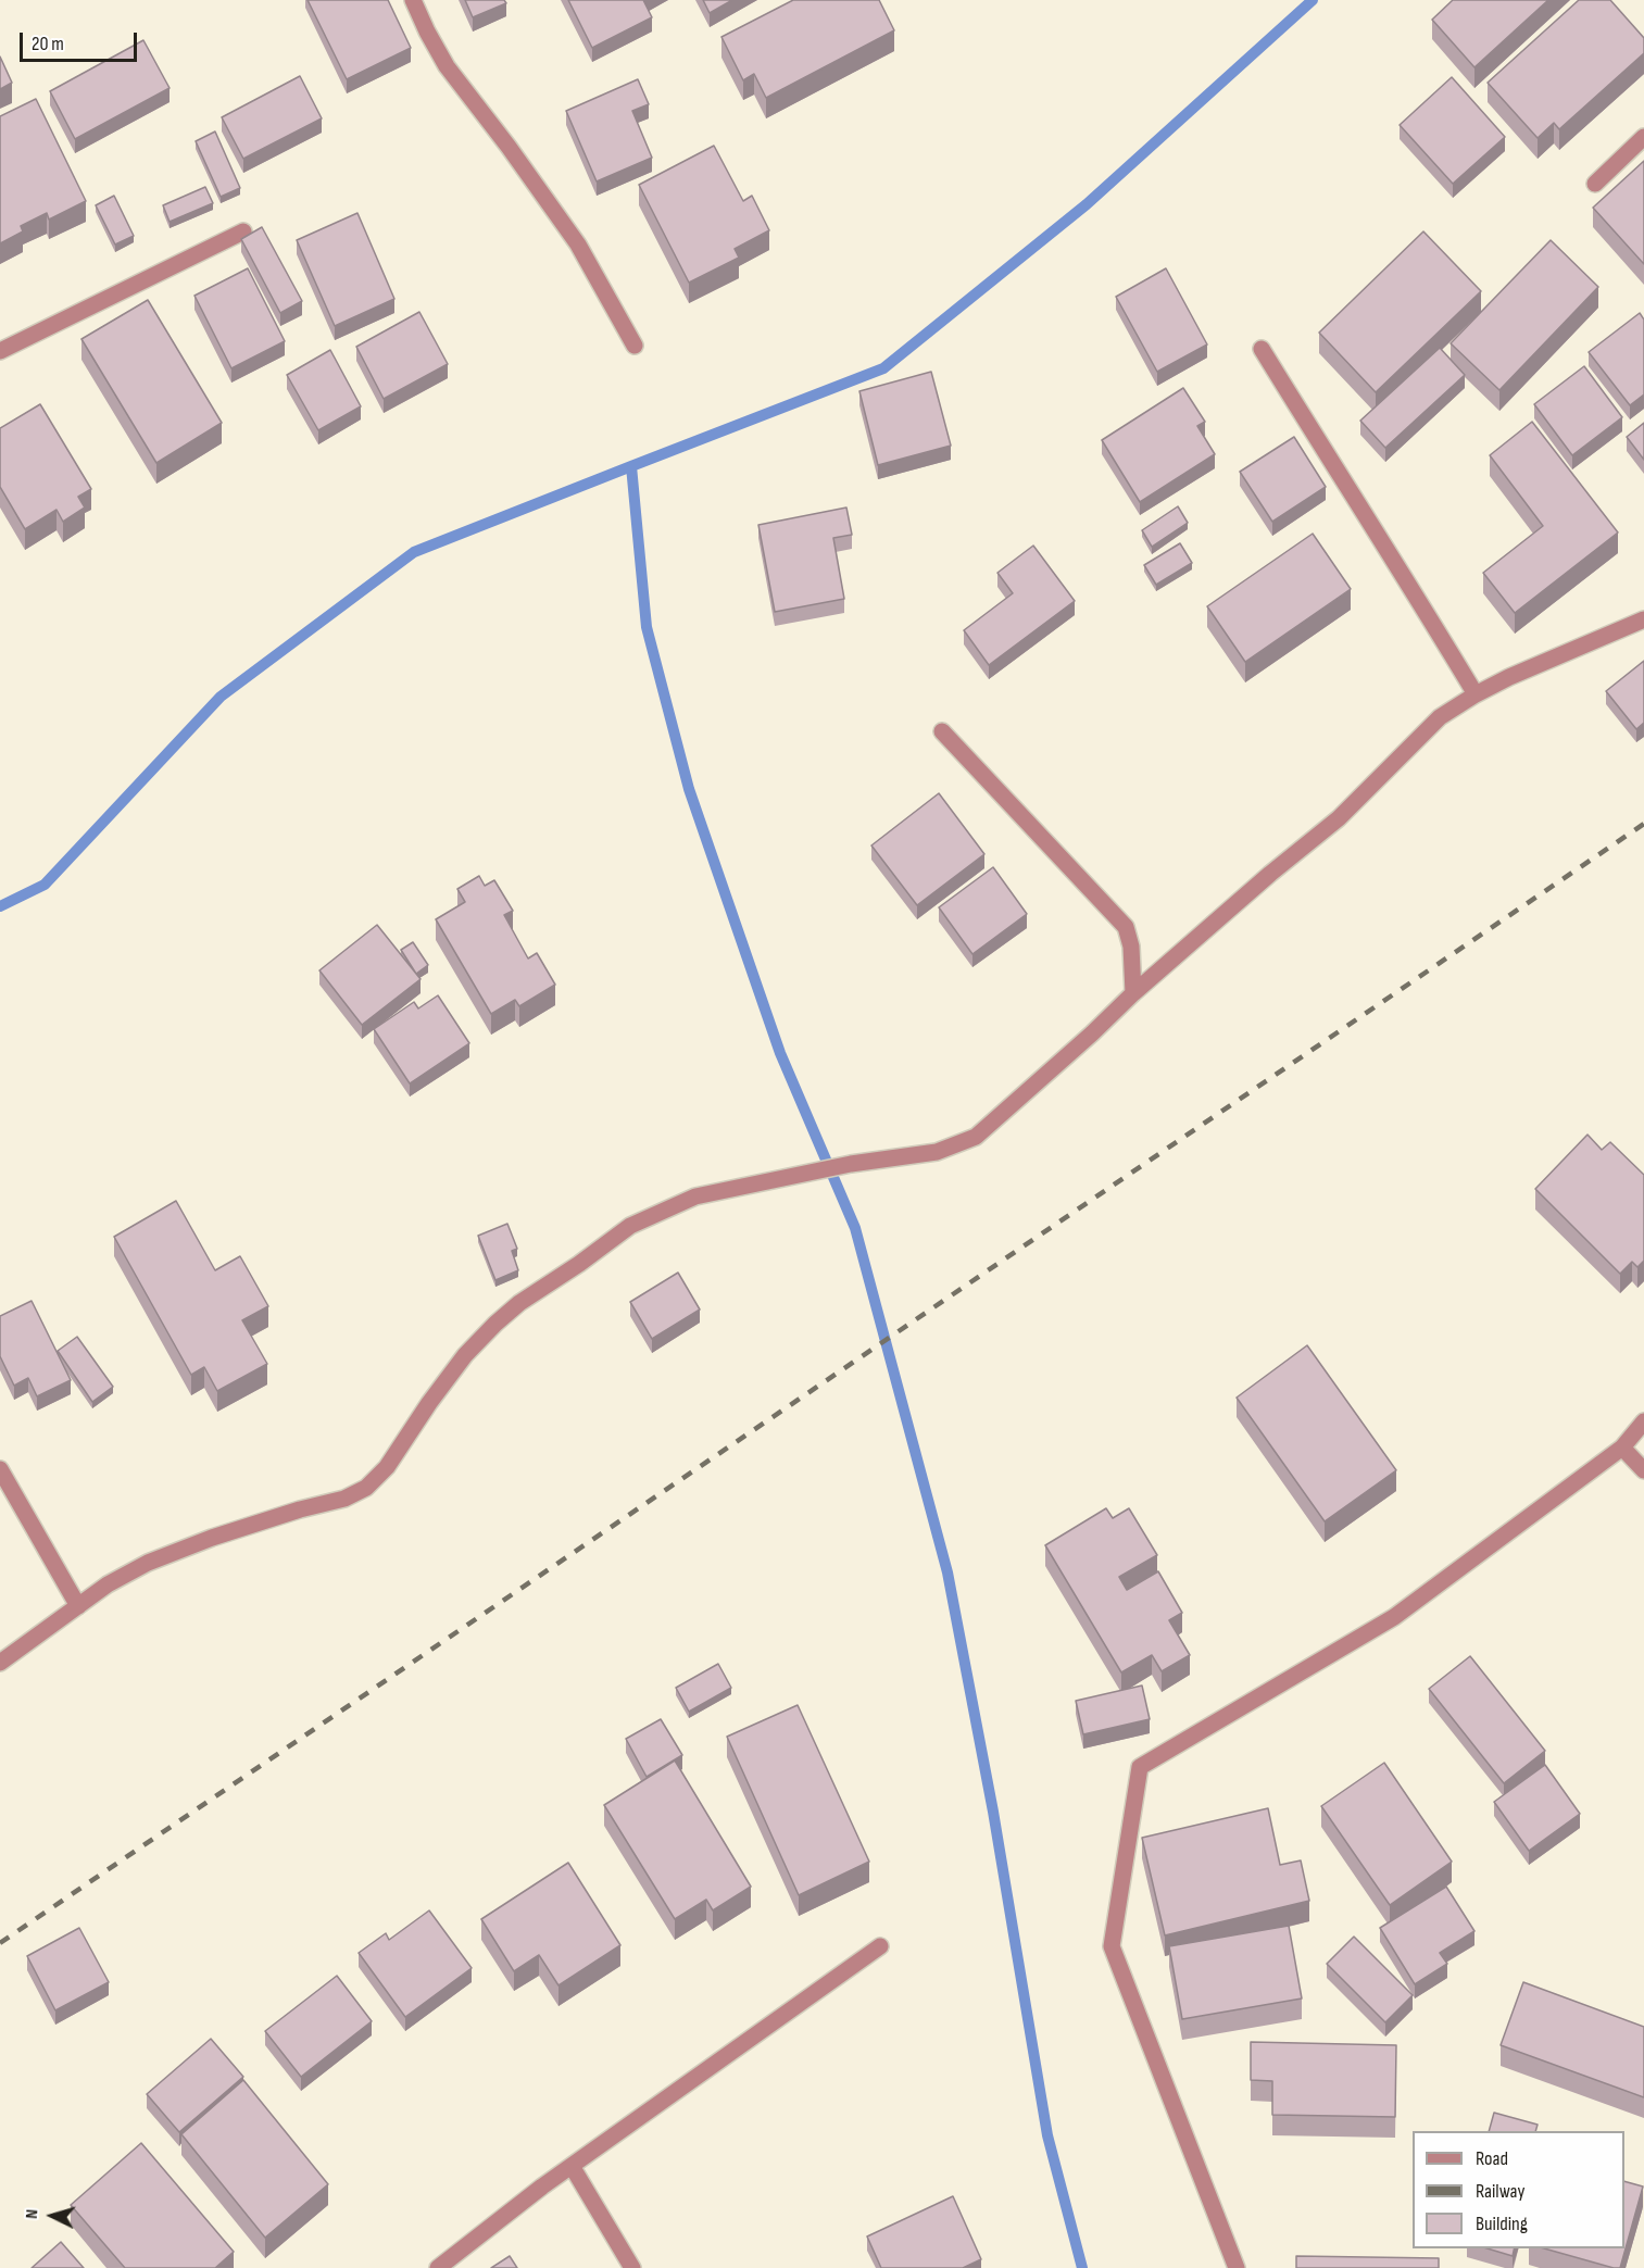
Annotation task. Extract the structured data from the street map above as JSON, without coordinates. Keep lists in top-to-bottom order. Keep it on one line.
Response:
{"legend":["Road","Railway","Building"],"scale_bar":"20 m","north":"left"}
